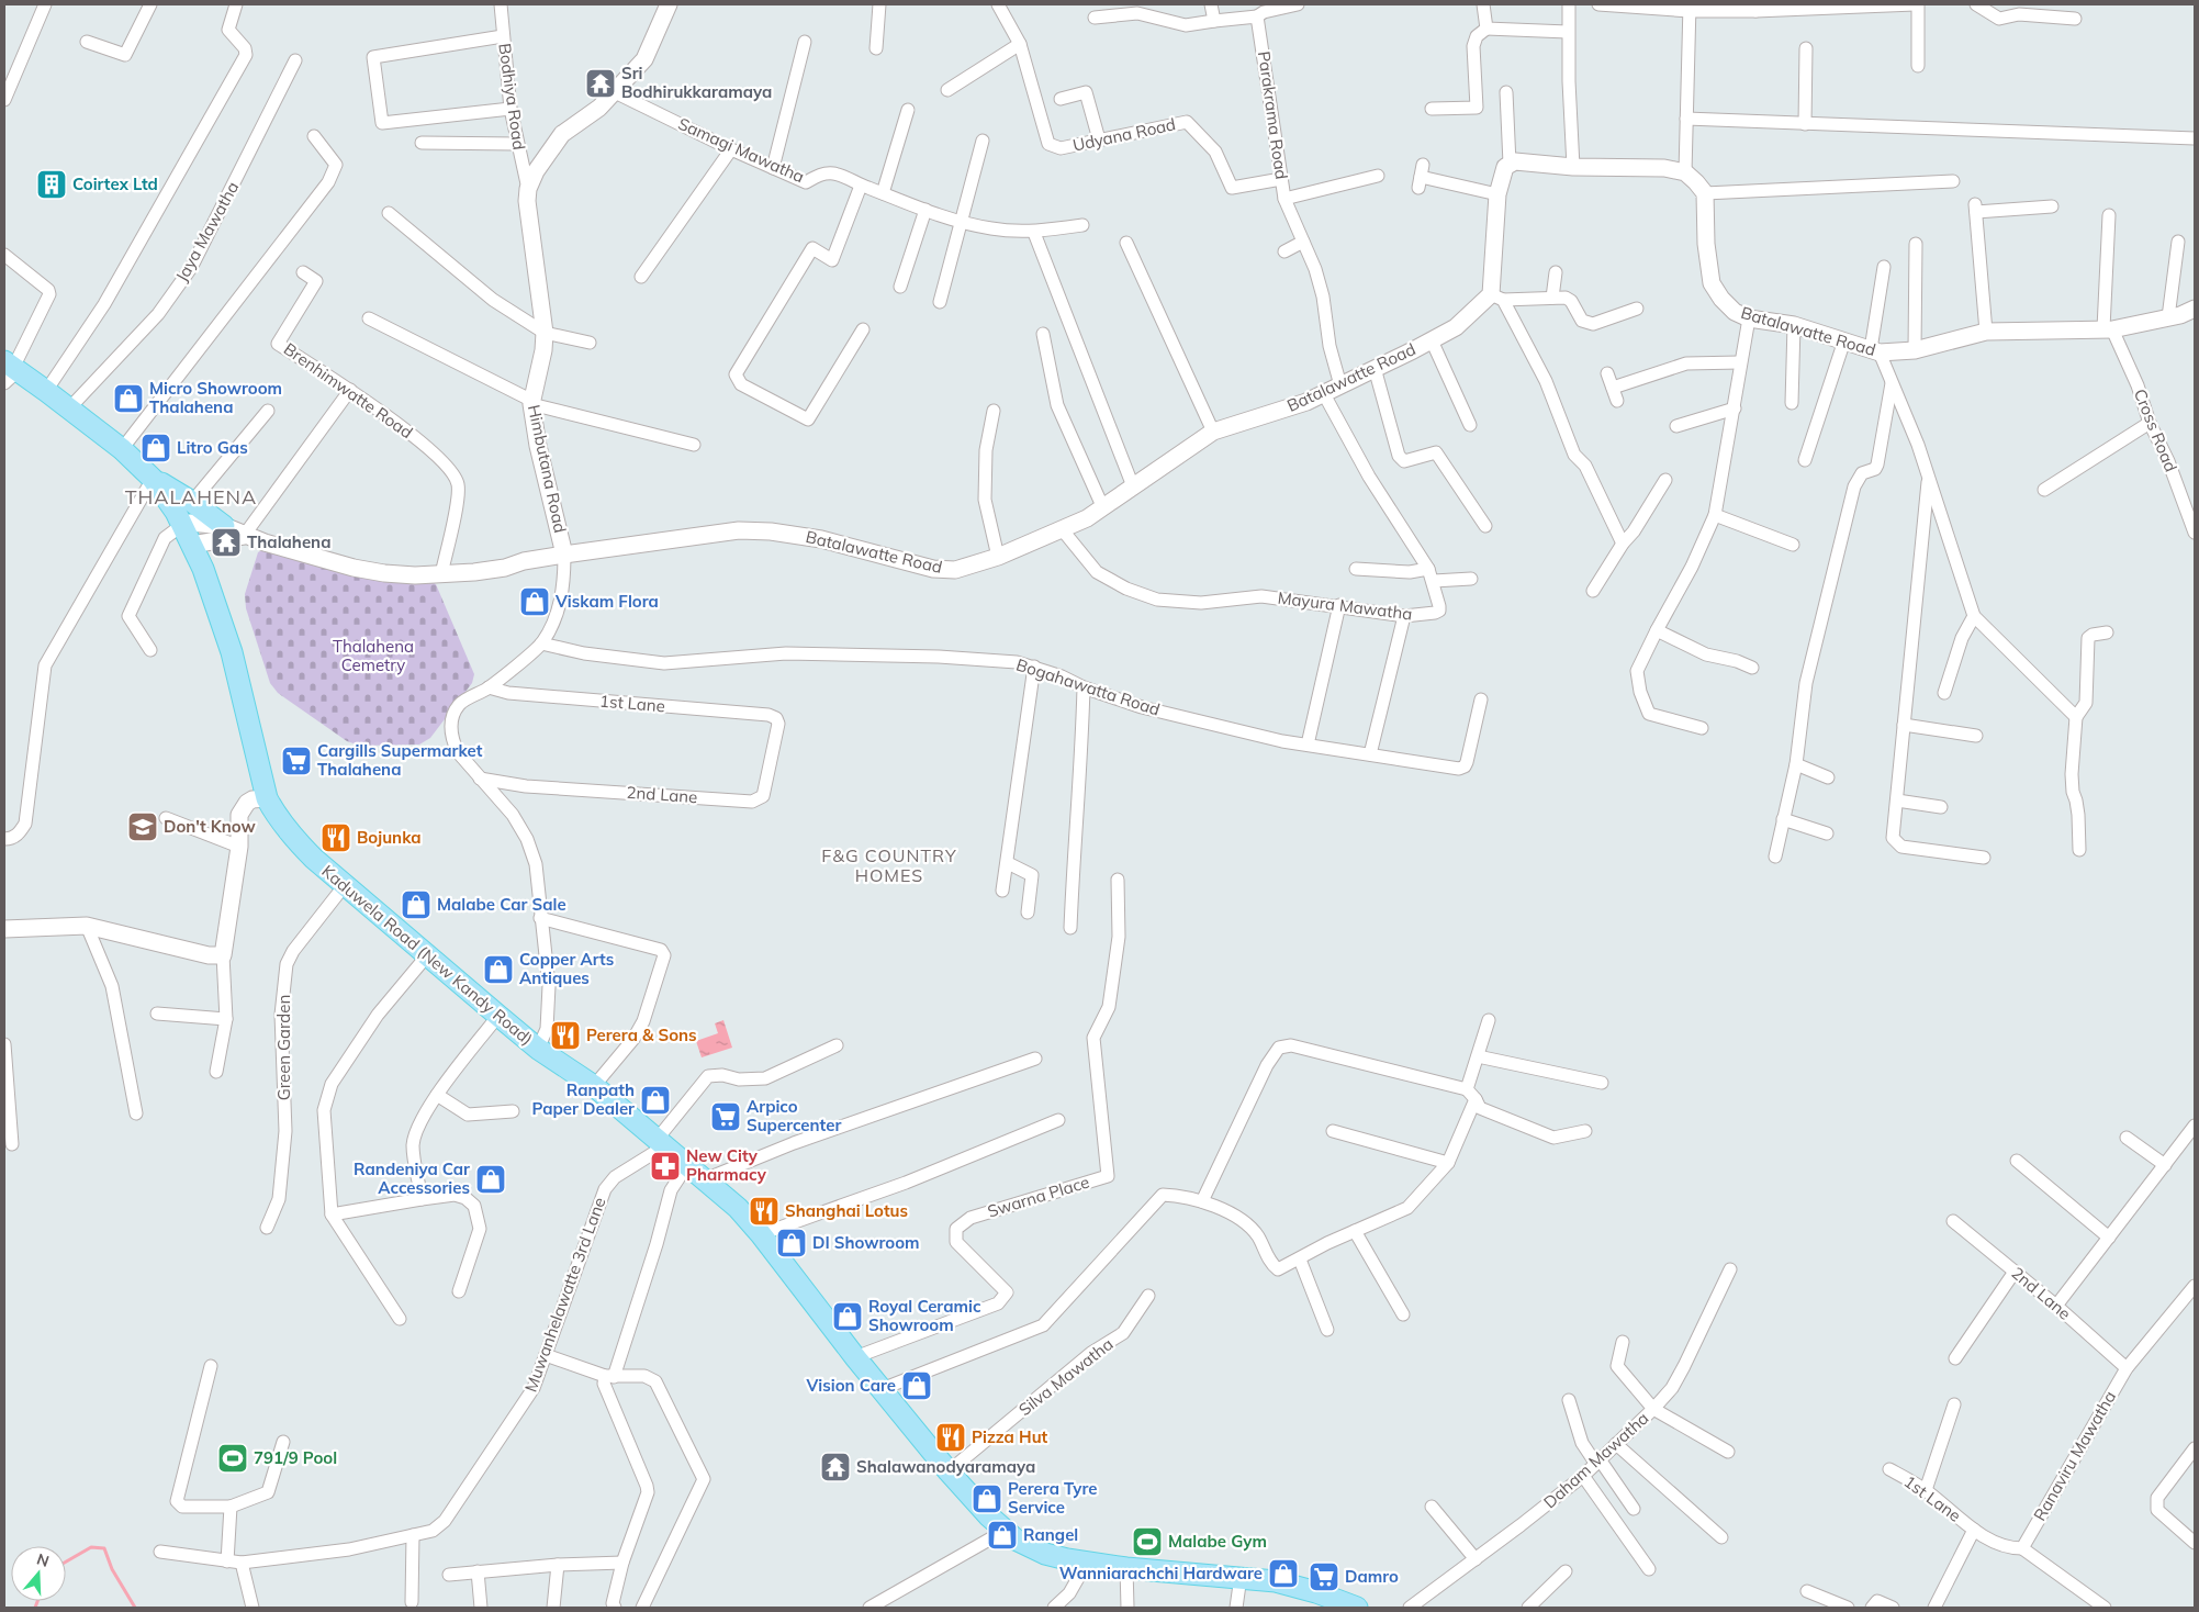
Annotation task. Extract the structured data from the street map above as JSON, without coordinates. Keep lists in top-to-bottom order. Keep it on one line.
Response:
{"streets":{"main road":["Kaduwela Road (New Kandy Road)"],"street":["Bodhiya Road","Parakrama Road","Udyana Road","Samagi Mawatha","Jaya Mawatha","Batalawatte Road","Brenhimwatte Road","Cross Road","Himbutana Road","Mayura Mawatha","Bogahawatta Road","1st Lane","2nd Lane","Green Garden","Swarna Place","Muwanhelawatte 3rd Lane","Silva Mawatha","Ranaviru Mawatha","Daham Mawatha"]},"crossings":[["Bodhiya Road","Himbutana Road"],["Parakrama Road","Udyana Road"],["Parakrama Road","Batalawatte Road"],["Jaya Mawatha","Kaduwela Road (New Kandy Road)"],["Batalawatte Road","Brenhimwatte Road"],["Batalawatte Road","Cross Road"],["Batalawatte Road","Himbutana Road"],["Batalawatte Road","Mayura Mawatha"],["1st Lane","2nd Lane"],["1st Lane","Ranaviru Mawatha"],["2nd Lane","Ranaviru Mawatha"],["Kaduwela Road (New Kandy Road)","Green Garden"],["Kaduwela Road (New Kandy Road)","Swarna Place"],["Kaduwela Road (New Kandy Road)","Muwanhelawatte 3rd Lane"],["Kaduwela Road (New Kandy Road)","Silva Mawatha"]],"districts":["THALAHENA","F&G COUNTRY HOMES"],"parks":["Thalahena Cemetry"],"places":{"temple":["Sri Bodhirukkaramaya","Thalahena","Shalawanodyaramaya"],"building":["Coirtex Ltd"],"shop":["Micro Showroom Thalahena","Litro Gas","Viskam Flora","Malabe Car Sale","Copper Arts Antiques","Ranpath Paper Dealer","Randeniya Car Accessories","DI Showroom","Royal Ceramic Showroom","Vision Care","Perera Tyre Service","Rangel","Wanniarachchi Hardware"],"supermarket":["Cargills Supermarket Thalahena","Arpico Supercenter","Damro"],"school or university":["Don't Know"],"restaurant":["Bojunka","Perera & Sons","Shanghai Lotus","Pizza Hut"],"pharmacy":["New City Pharmacy"],"sports":["791/9 Pool","Malabe Gym"]},"north":"top"}
